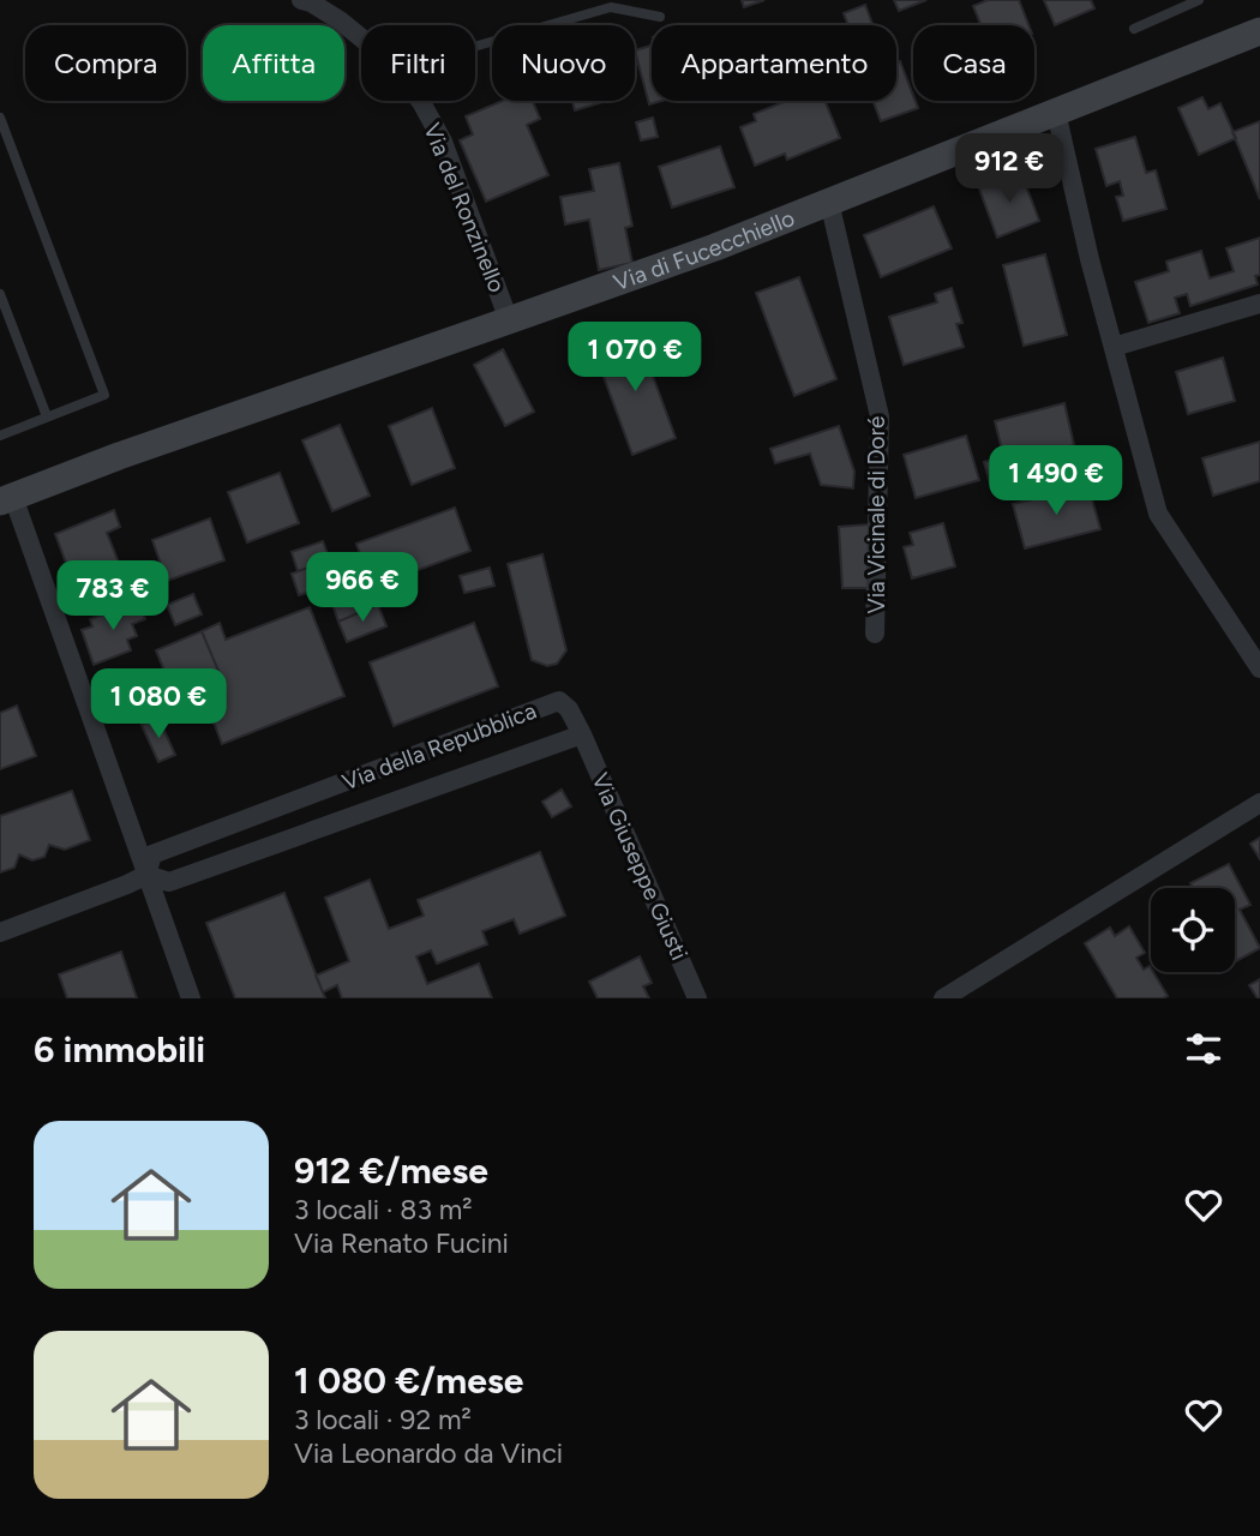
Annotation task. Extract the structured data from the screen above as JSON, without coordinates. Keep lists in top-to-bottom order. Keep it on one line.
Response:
{"streets":{"main road":["Via di Fucecchiello"],"street":["Via del Ronzinello","Via Vicinale di Doré","Via della Repubblica","Via Giuseppe Giusti"]},"crossings":[["Via del Ronzinello","Via di Fucecchiello"],["Via di Fucecchiello","Via Vicinale di Doré"],["Via della Repubblica","Via Giuseppe Giusti"]],"page":{"chip":["Compra","Affitta","Filtri","Nuovo","Appartamento","Casa"],"price":["912 €","1 070 €","1 490 €","966 €","783 €","1 080 €"],"heading":"6 immobili","list":[{"name":"912 €/mese","note":"3 locali · 83 m² · Via Renato Fucini"},{"name":"1 080 €/mese","note":"3 locali · 92 m² · Via Leonardo da Vinci"}]}}
